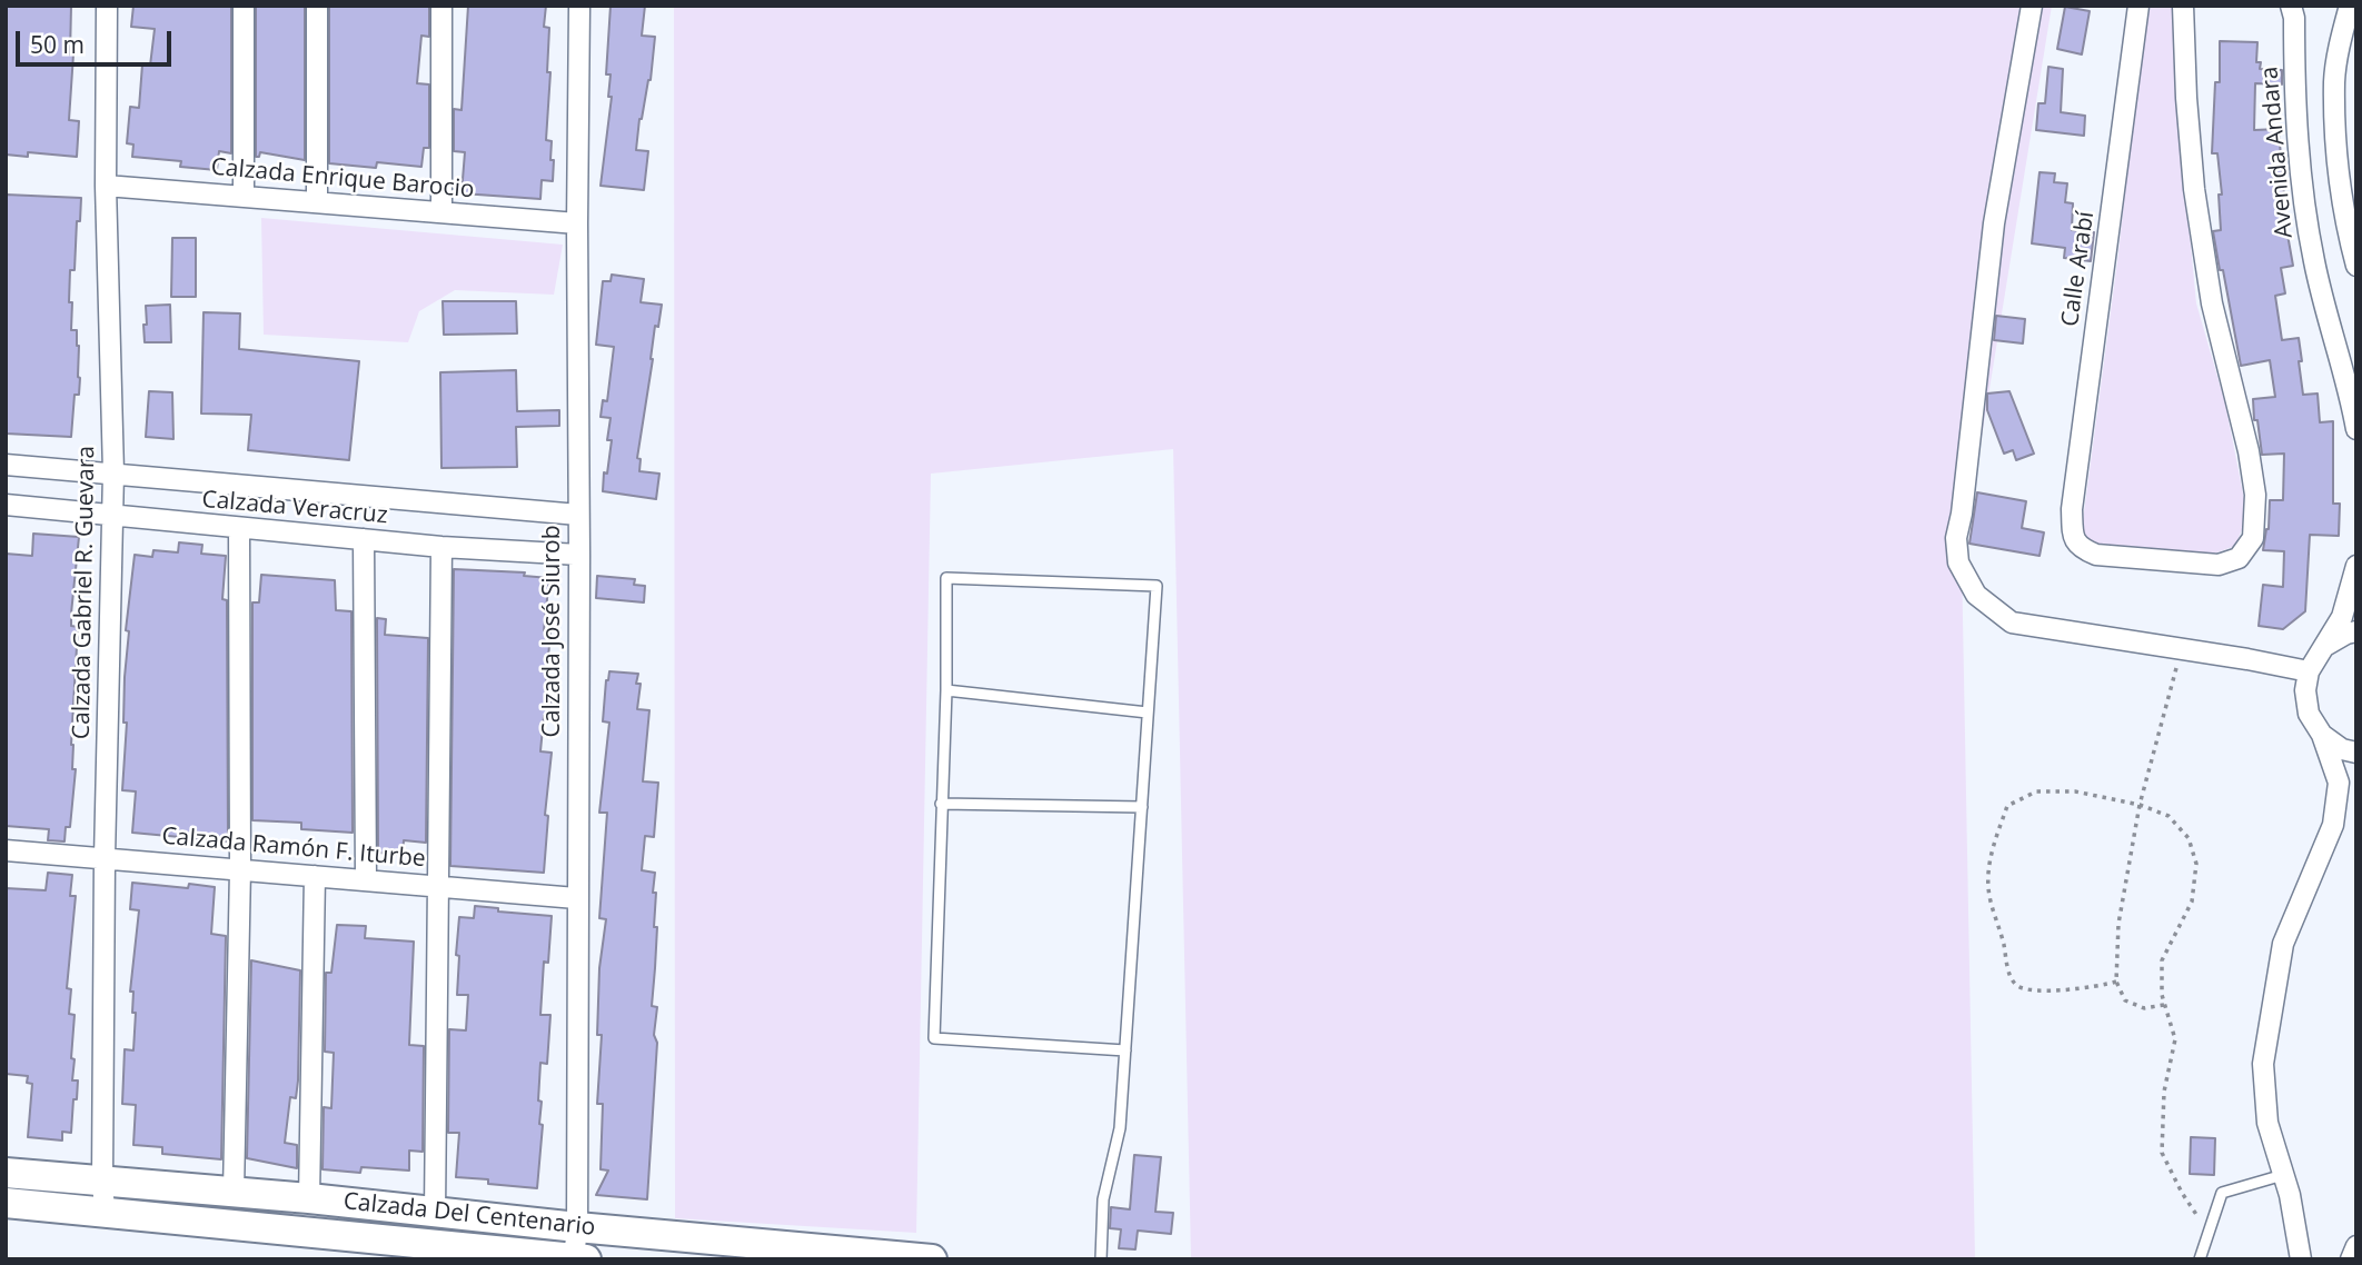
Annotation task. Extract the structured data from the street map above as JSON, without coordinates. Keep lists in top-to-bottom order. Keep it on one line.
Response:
{"streets":{"main road":["Calzada Del Centenario"],"street":["Avenida Andara","Calzada Enrique Barocio","Calle Arabí","Calzada Veracruz","Calzada Gabriel R. Guevara","Calzada José Siurob","Calzada Ramón F. Iturbe"]},"crossings":[["Calzada Enrique Barocio","Calzada Gabriel R. Guevara"],["Calzada Enrique Barocio","Calzada José Siurob"],["Calzada Veracruz","Calzada Gabriel R. Guevara"],["Calzada Veracruz","Calzada José Siurob"],["Calzada Gabriel R. Guevara","Calzada Ramón F. Iturbe"],["Calzada Gabriel R. Guevara","Calzada Del Centenario"],["Calzada José Siurob","Calzada Ramón F. Iturbe"],["Calzada José Siurob","Calzada Del Centenario"]],"scale_bar":"50 m"}
